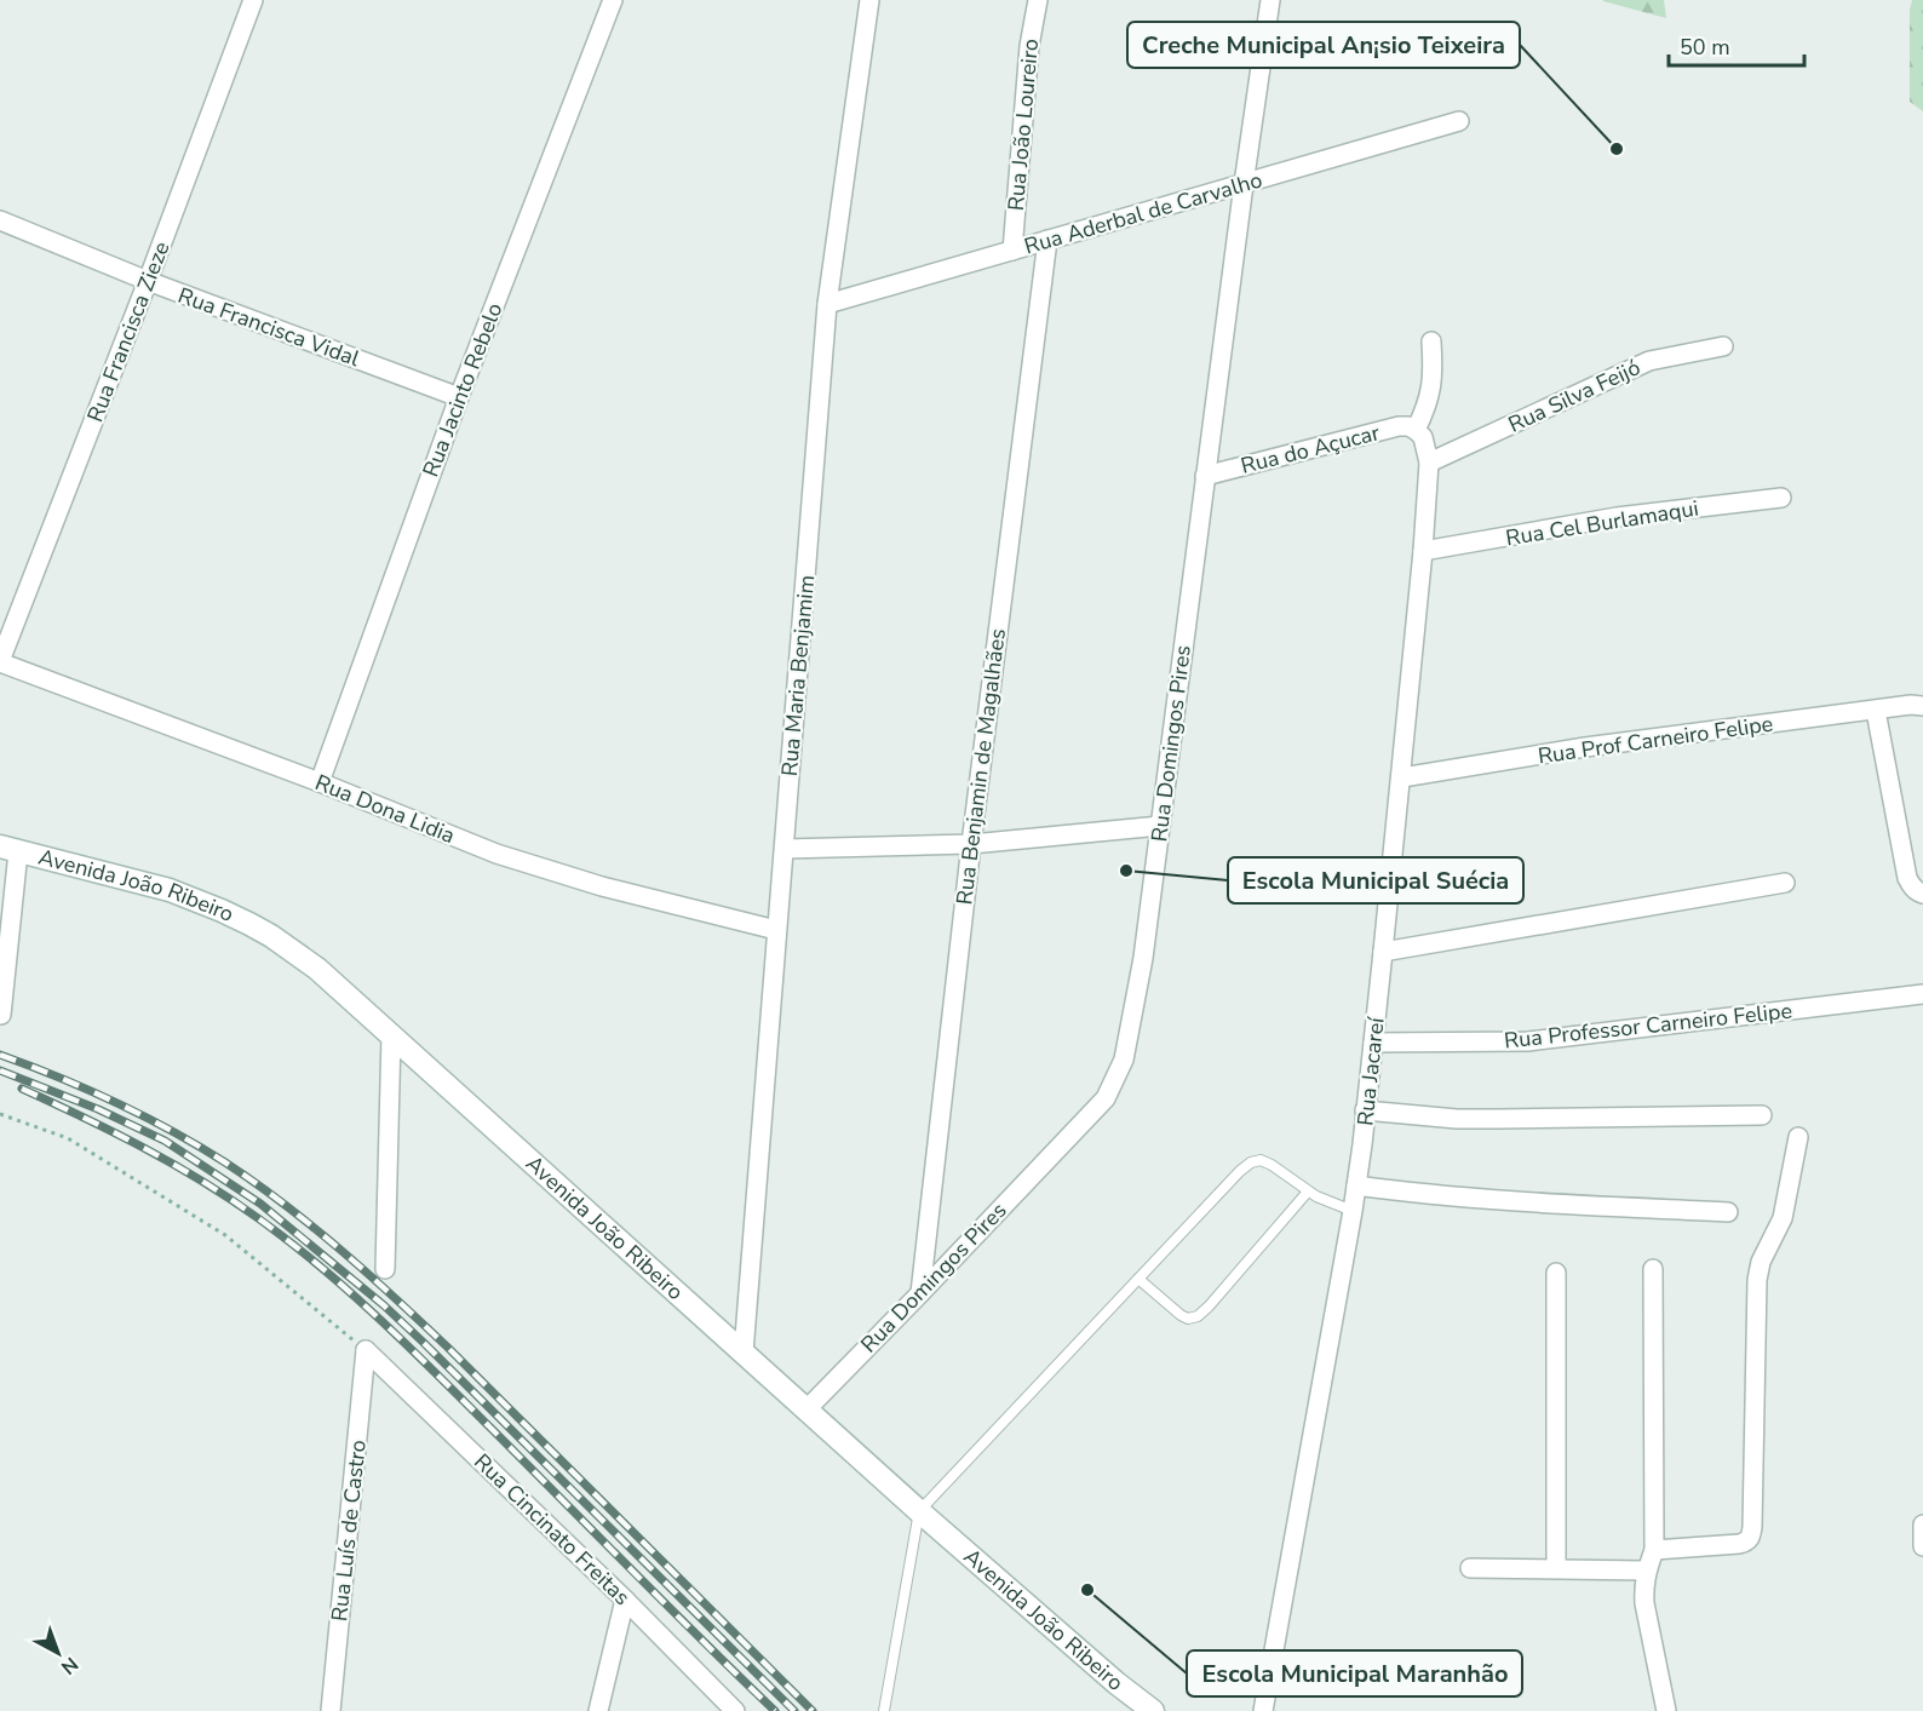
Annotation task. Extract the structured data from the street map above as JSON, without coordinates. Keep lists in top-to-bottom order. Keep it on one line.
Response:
{"streets":{"main road":["Avenida João Ribeiro"],"street":["Rua João Loureiro","Rua Aderbal de Carvalho","Rua Francisca Vidal","Rua Francisca Zieze","Rua Jacinto Rebelo","Rua Silva Feijó","Rua do Açucar","Rua Cel Burlamaqui","Rua Maria Benjamim","Rua Prof Carneiro Felipe","Rua Domingos Pires","Rua Benjamin de Magalhães","Rua Dona Lidia","Rua Professor Carneiro Felipe","Rua Jacareí","Rua Cincinato Freitas","Rua Luís de Castro"]},"crossings":[["Rua João Loureiro","Rua Aderbal de Carvalho"],["Rua Aderbal de Carvalho","Rua Maria Benjamim"],["Rua Aderbal de Carvalho","Rua Domingos Pires"],["Rua Aderbal de Carvalho","Rua Benjamin de Magalhães"],["Rua Francisca Vidal","Rua Francisca Zieze"],["Rua Francisca Vidal","Rua Jacinto Rebelo"],["Rua Francisca Zieze","Rua Dona Lidia"],["Rua Jacinto Rebelo","Rua Dona Lidia"],["Rua Silva Feijó","Rua Jacareí"],["Rua do Açucar","Rua Domingos Pires"],["Rua do Açucar","Rua Jacareí"],["Rua Cel Burlamaqui","Rua Jacareí"],["Rua Maria Benjamim","Rua Dona Lidia"],["Rua Maria Benjamim","Avenida João Ribeiro"],["Rua Prof Carneiro Felipe","Rua Jacareí"],["Rua Domingos Pires","Rua Benjamin de Magalhães"],["Rua Domingos Pires","Avenida João Ribeiro"],["Rua Professor Carneiro Felipe","Rua Jacareí"],["Rua Cincinato Freitas","Rua Luís de Castro"]],"places":["Creche Municipal An¡sio Teixeira","Escola Municipal Suécia","Escola Municipal Maranhão"],"scale_bar":"50 m","north":"bottom right"}
